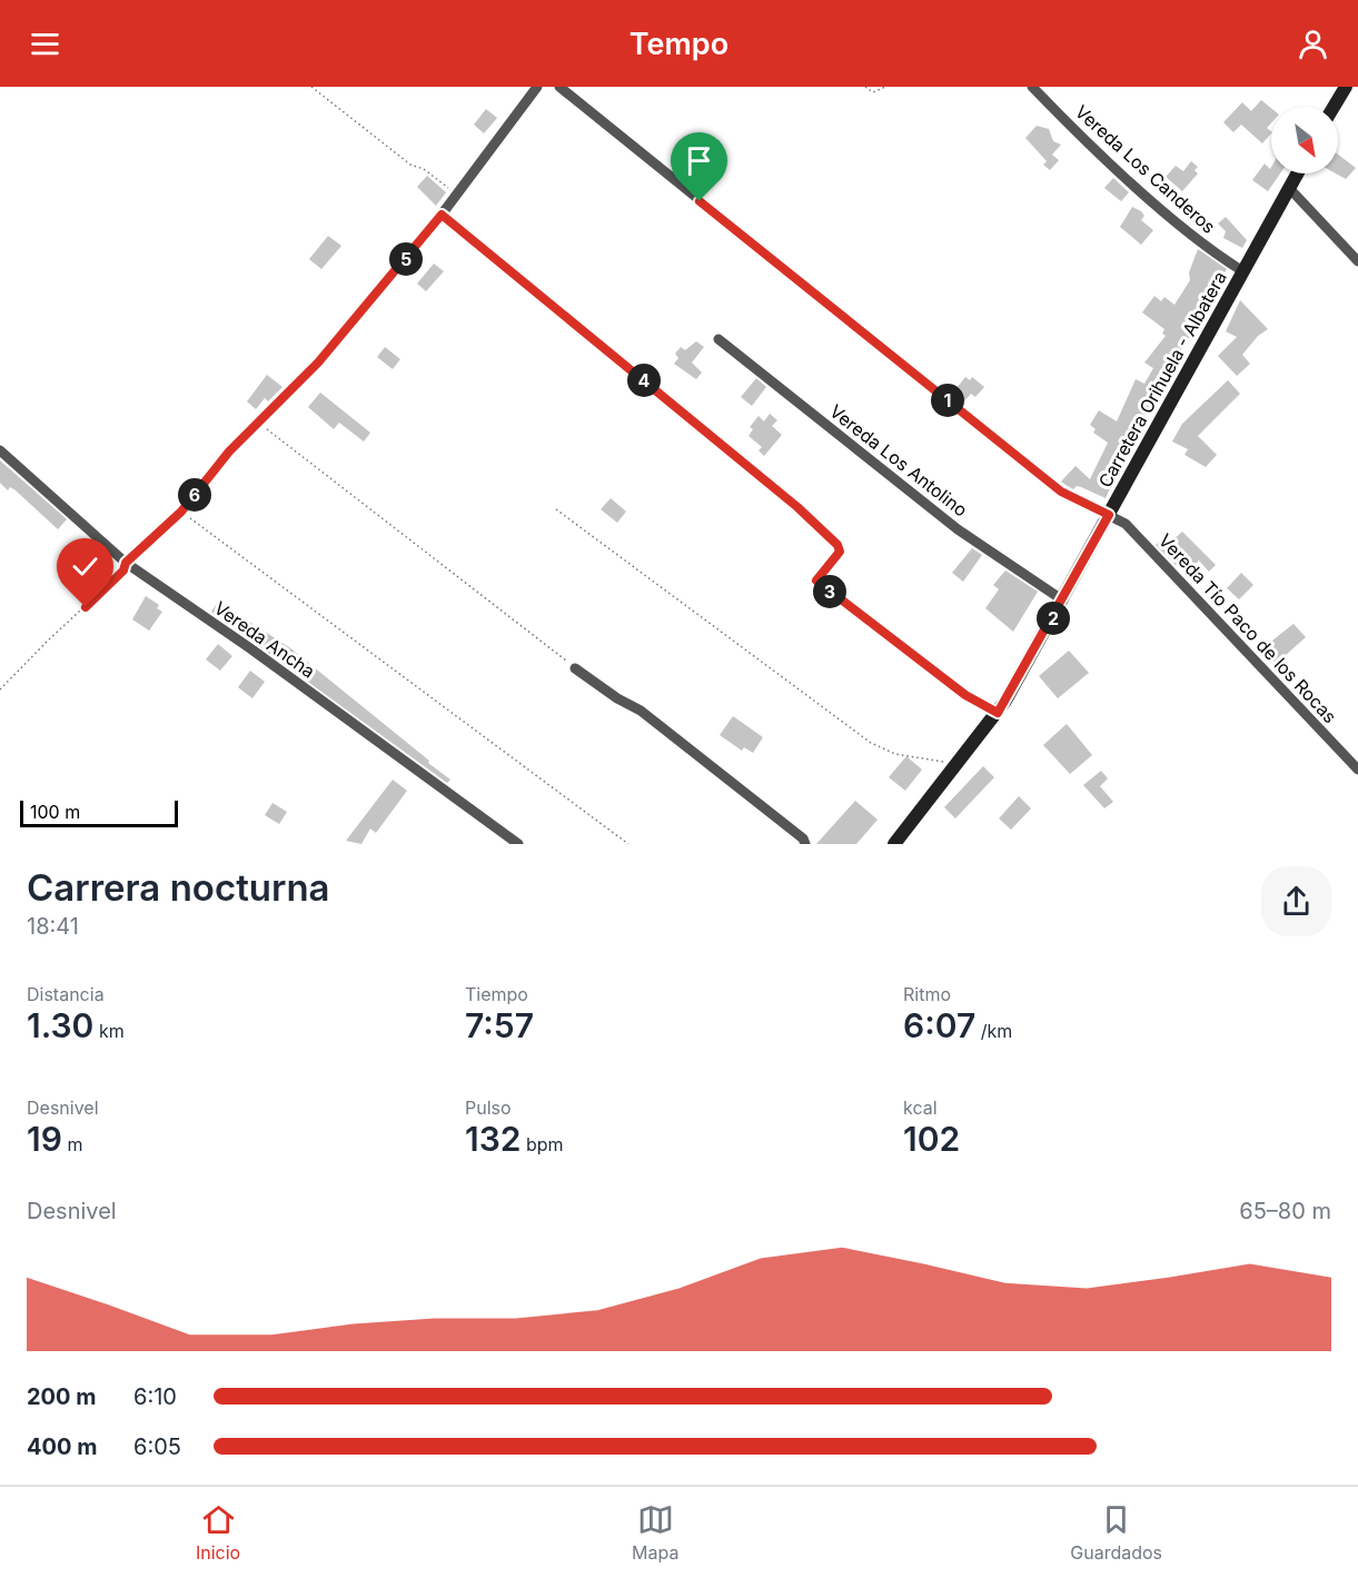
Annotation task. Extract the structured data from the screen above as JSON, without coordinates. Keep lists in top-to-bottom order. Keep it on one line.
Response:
{"streets":{"main road":["Carretera Orihuela - Albatera"],"street":["Vereda Los Canderos","Vereda Los Antolino","Vereda Tío Paco de los Rocas","Vereda Ancha"]},"crossings":[["Vereda Los Canderos","Carretera Orihuela - Albatera"],["Carretera Orihuela - Albatera","Vereda Los Antolino"],["Carretera Orihuela - Albatera","Vereda Tío Paco de los Rocas"]],"scale_bar":"100 m","north":"bottom right","page":{"header":"Tempo","pins":["5","4","1","6","3","2"],"scale":"100 m","heading":["Carrera nocturna","18:41"],"stats":[["Distancia","1.30 km"],["Tiempo","7:57"],["Ritmo","6:07 /km"],["Desnivel","19 m"],["Pulso","132 bpm"],["kcal","102"]],"chart":["Desnivel","65–80 m"],"list":[{"name":"200 m","note":"6:10"},{"name":"400 m","note":"6:05"}],"tabs":["Inicio","Mapa","Guardados"]}}
